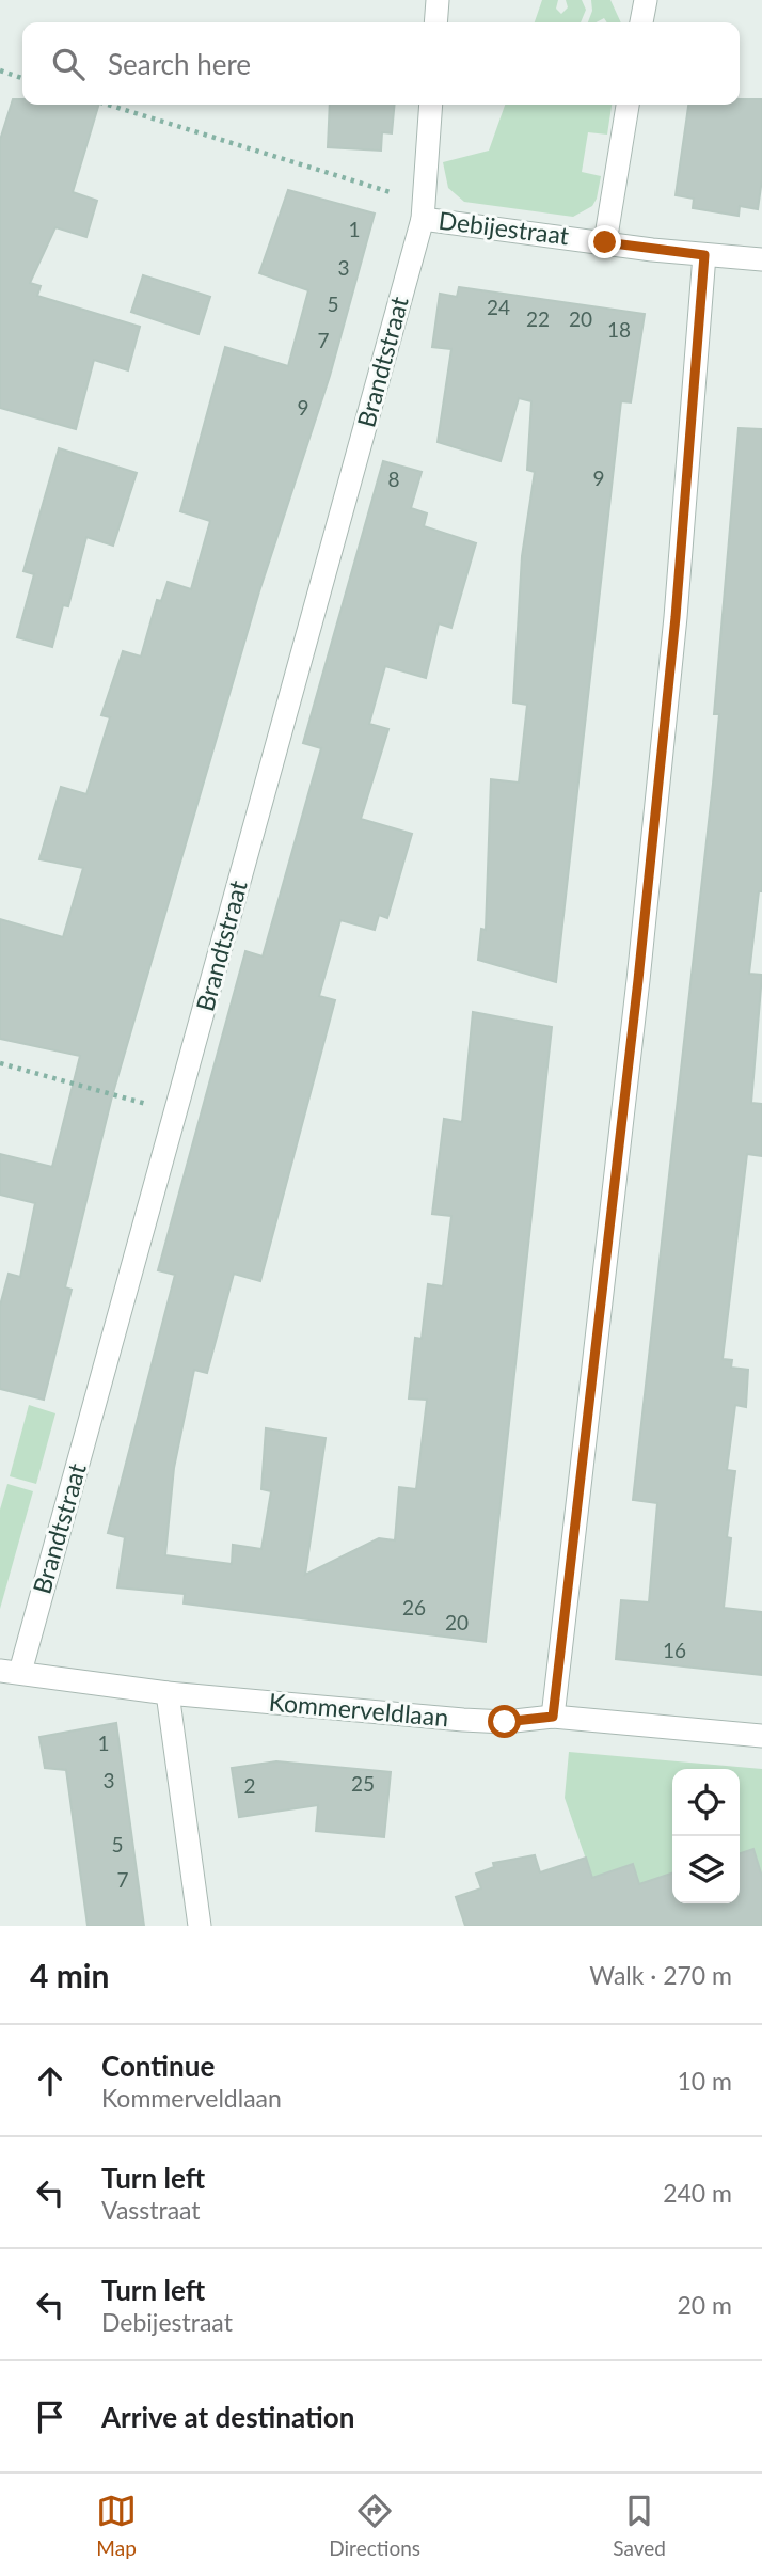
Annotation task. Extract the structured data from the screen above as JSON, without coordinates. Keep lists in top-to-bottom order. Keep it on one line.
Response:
{"streets":{"street":["Debijestraat","Brandtstraat","Kommerveldlaan"]},"crossings":[["Debijestraat","Brandtstraat"],["Brandtstraat","Kommerveldlaan"]],"house_numbers":["1","3","5","24","22","20","18","7","9","9","8","26","20","16","1","3","25","2","5","7"],"page":{"search":"Search here","heading":["4 min","Walk · 270 m"],"list":[["Continue","Kommerveldlaan","10 m"],["Turn left","Vasstraat","240 m"],["Turn left","Debijestraat","20 m"],"Arrive at destination"],"nav":["Map","Directions","Saved"]}}
